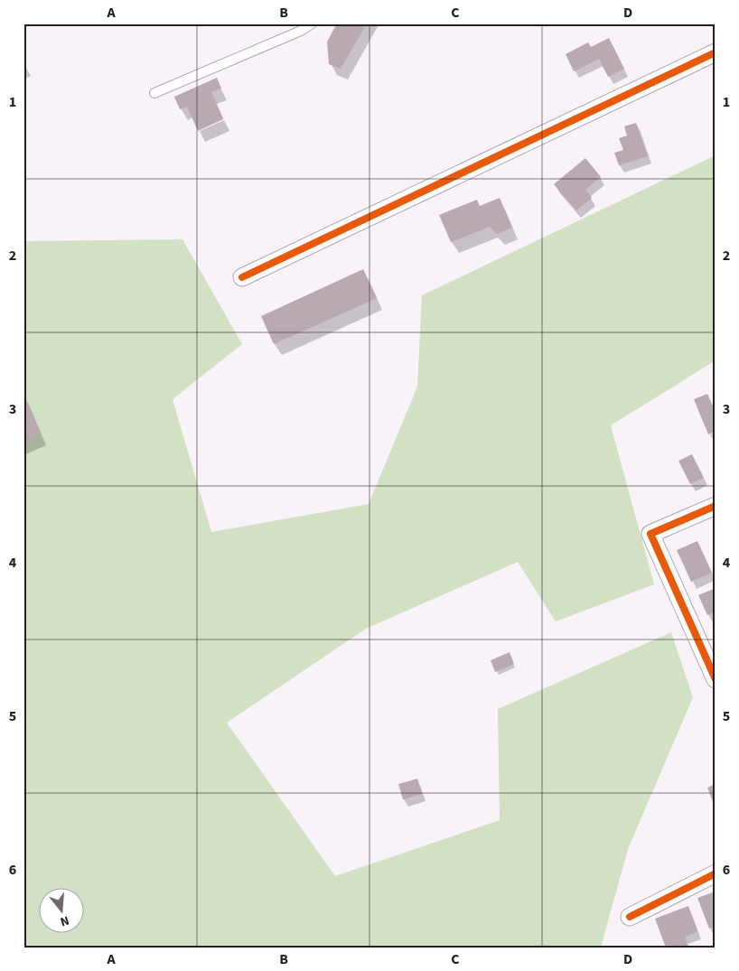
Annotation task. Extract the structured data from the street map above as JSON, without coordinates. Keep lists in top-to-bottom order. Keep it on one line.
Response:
{"north":"bottom","grid":{"columns":["A","B","C","D"],"rows":["1","2","3","4","5","6"]}}
